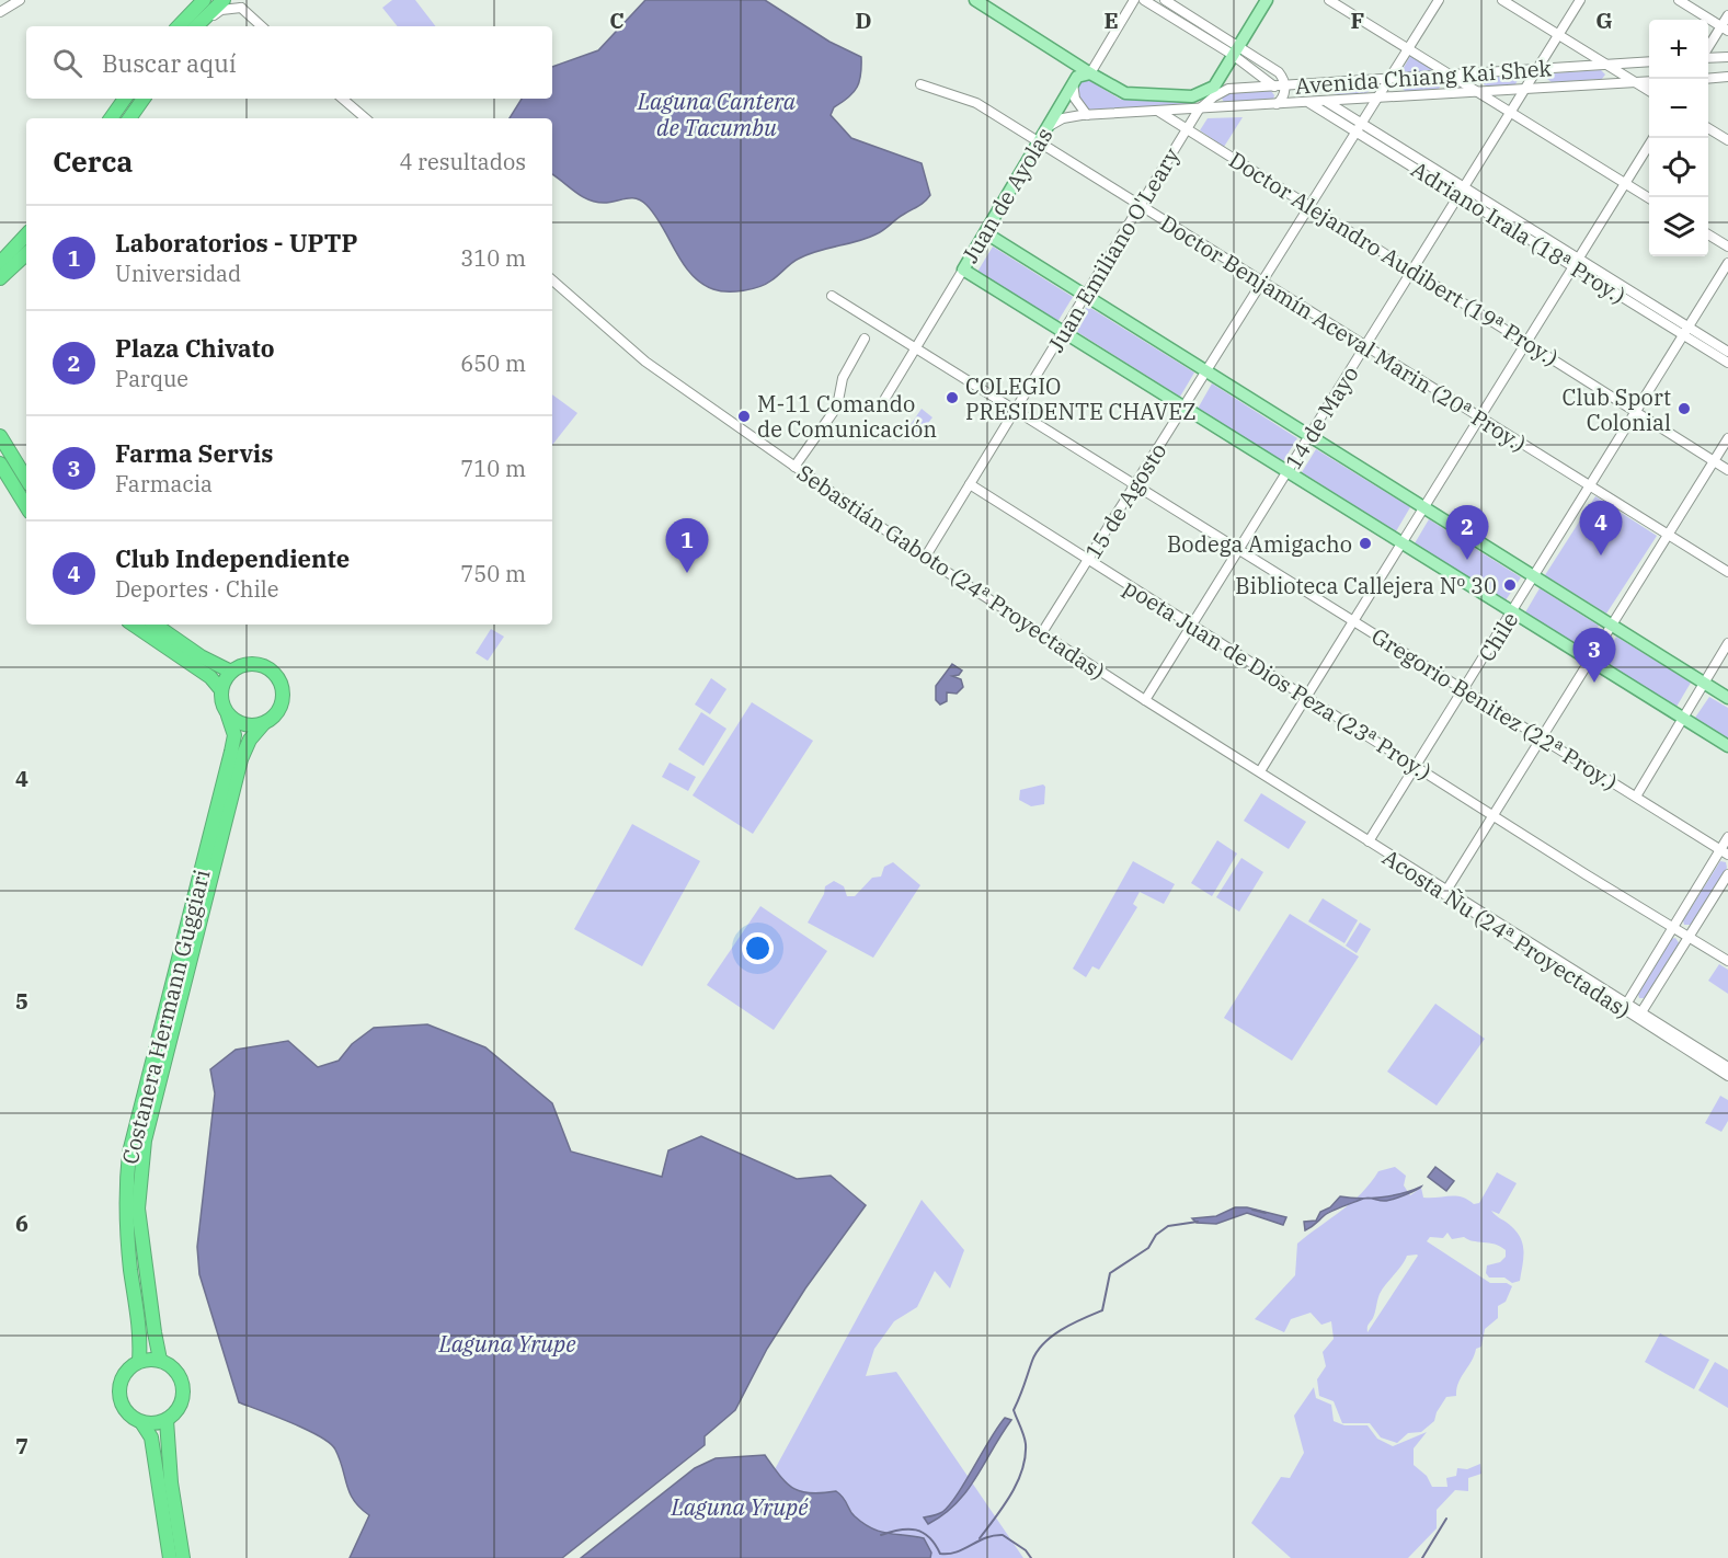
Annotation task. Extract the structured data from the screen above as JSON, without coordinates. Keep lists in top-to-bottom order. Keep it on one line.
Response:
{"streets":{"highway":["Costanera Hermann Guggiari"],"main road":["Juan de Ayolas"],"street":["Avenida Chiang Kai Shek","Adriano Irala (18ª Proy.)","Juan Emiliano O'Leary","Doctor Alejandro Audibert (19ª Proy.)","Doctor Benjamín Aceval Marin (20ª Proy.)","14 de Mayo","15 de Agosto","Sebastián Gaboto (24ª Proyectadas)","Chile","poeta Juan de Dios Peza (23ª Proy.)","Gregorio Benitez (22ª Proy.)","Acosta Ñu (24ª Proyectadas)"]},"crossings":[["Avenida Chiang Kai Shek","Juan de Ayolas"],["Avenida Chiang Kai Shek","Adriano Irala (18ª Proy.)"],["Avenida Chiang Kai Shek","Juan Emiliano O'Leary"],["Avenida Chiang Kai Shek","Doctor Alejandro Audibert (19ª Proy.)"],["Avenida Chiang Kai Shek","14 de Mayo"],["Avenida Chiang Kai Shek","15 de Agosto"],["Juan de Ayolas","Doctor Benjamín Aceval Marin (20ª Proy.)"],["Juan de Ayolas","Gregorio Benitez (22ª Proy.)"],["Adriano Irala (18ª Proy.)","14 de Mayo"],["Adriano Irala (18ª Proy.)","15 de Agosto"],["Adriano Irala (18ª Proy.)","Chile"],["Juan Emiliano O'Leary","Doctor Alejandro Audibert (19ª Proy.)"],["Juan Emiliano O'Leary","Doctor Benjamín Aceval Marin (20ª Proy.)"],["Juan Emiliano O'Leary","Sebastián Gaboto (24ª Proyectadas)"],["Juan Emiliano O'Leary","poeta Juan de Dios Peza (23ª Proy.)"],["Juan Emiliano O'Leary","Gregorio Benitez (22ª Proy.)"],["Doctor Alejandro Audibert (19ª Proy.)","14 de Mayo"],["Doctor Alejandro Audibert (19ª Proy.)","15 de Agosto"],["Doctor Alejandro Audibert (19ª Proy.)","Chile"],["Doctor Benjamín Aceval Marin (20ª Proy.)","14 de Mayo"],["Doctor Benjamín Aceval Marin (20ª Proy.)","15 de Agosto"],["Doctor Benjamín Aceval Marin (20ª Proy.)","Chile"],["14 de Mayo","Sebastián Gaboto (24ª Proyectadas)"],["14 de Mayo","poeta Juan de Dios Peza (23ª Proy.)"],["14 de Mayo","Gregorio Benitez (22ª Proy.)"],["15 de Agosto","Sebastián Gaboto (24ª Proyectadas)"],["15 de Agosto","poeta Juan de Dios Peza (23ª Proy.)"],["15 de Agosto","Gregorio Benitez (22ª Proy.)"],["Chile","poeta Juan de Dios Peza (23ª Proy.)"],["Chile","Gregorio Benitez (22ª Proy.)"],["Chile","Acosta Ñu (24ª Proyectadas)"]],"water":["Laguna Cantera de Tacumbu","Laguna Yrupe","Laguna Yrupé"],"places":["COLEGIO PRESIDENTE CHAVEZ","Club Sport Colonial","M-11 Comando de Comunicación","Bodega Amigacho","Biblioteca Callejera Nº 30"],"page":{"map_buttons":["+","−"],"search":"Buscar aquí","heading":["Cerca","4 resultados"],"list":[{"mark":"1","name":"Laboratorios - UPTP","note":"Universidad","value":"310 m"},{"mark":"2","name":"Plaza Chivato","note":"Parque","value":"650 m"},{"mark":"3","name":"Farma Servis","note":"Farmacia","value":"710 m"},{"mark":"4","name":"Club Independiente","note":"Deportes · Chile","value":"750 m"}],"pins":["4","2","1","3"]},"grid":{"columns":["C","D","E","F","G"],"rows":["4","5","6","7"]}}
